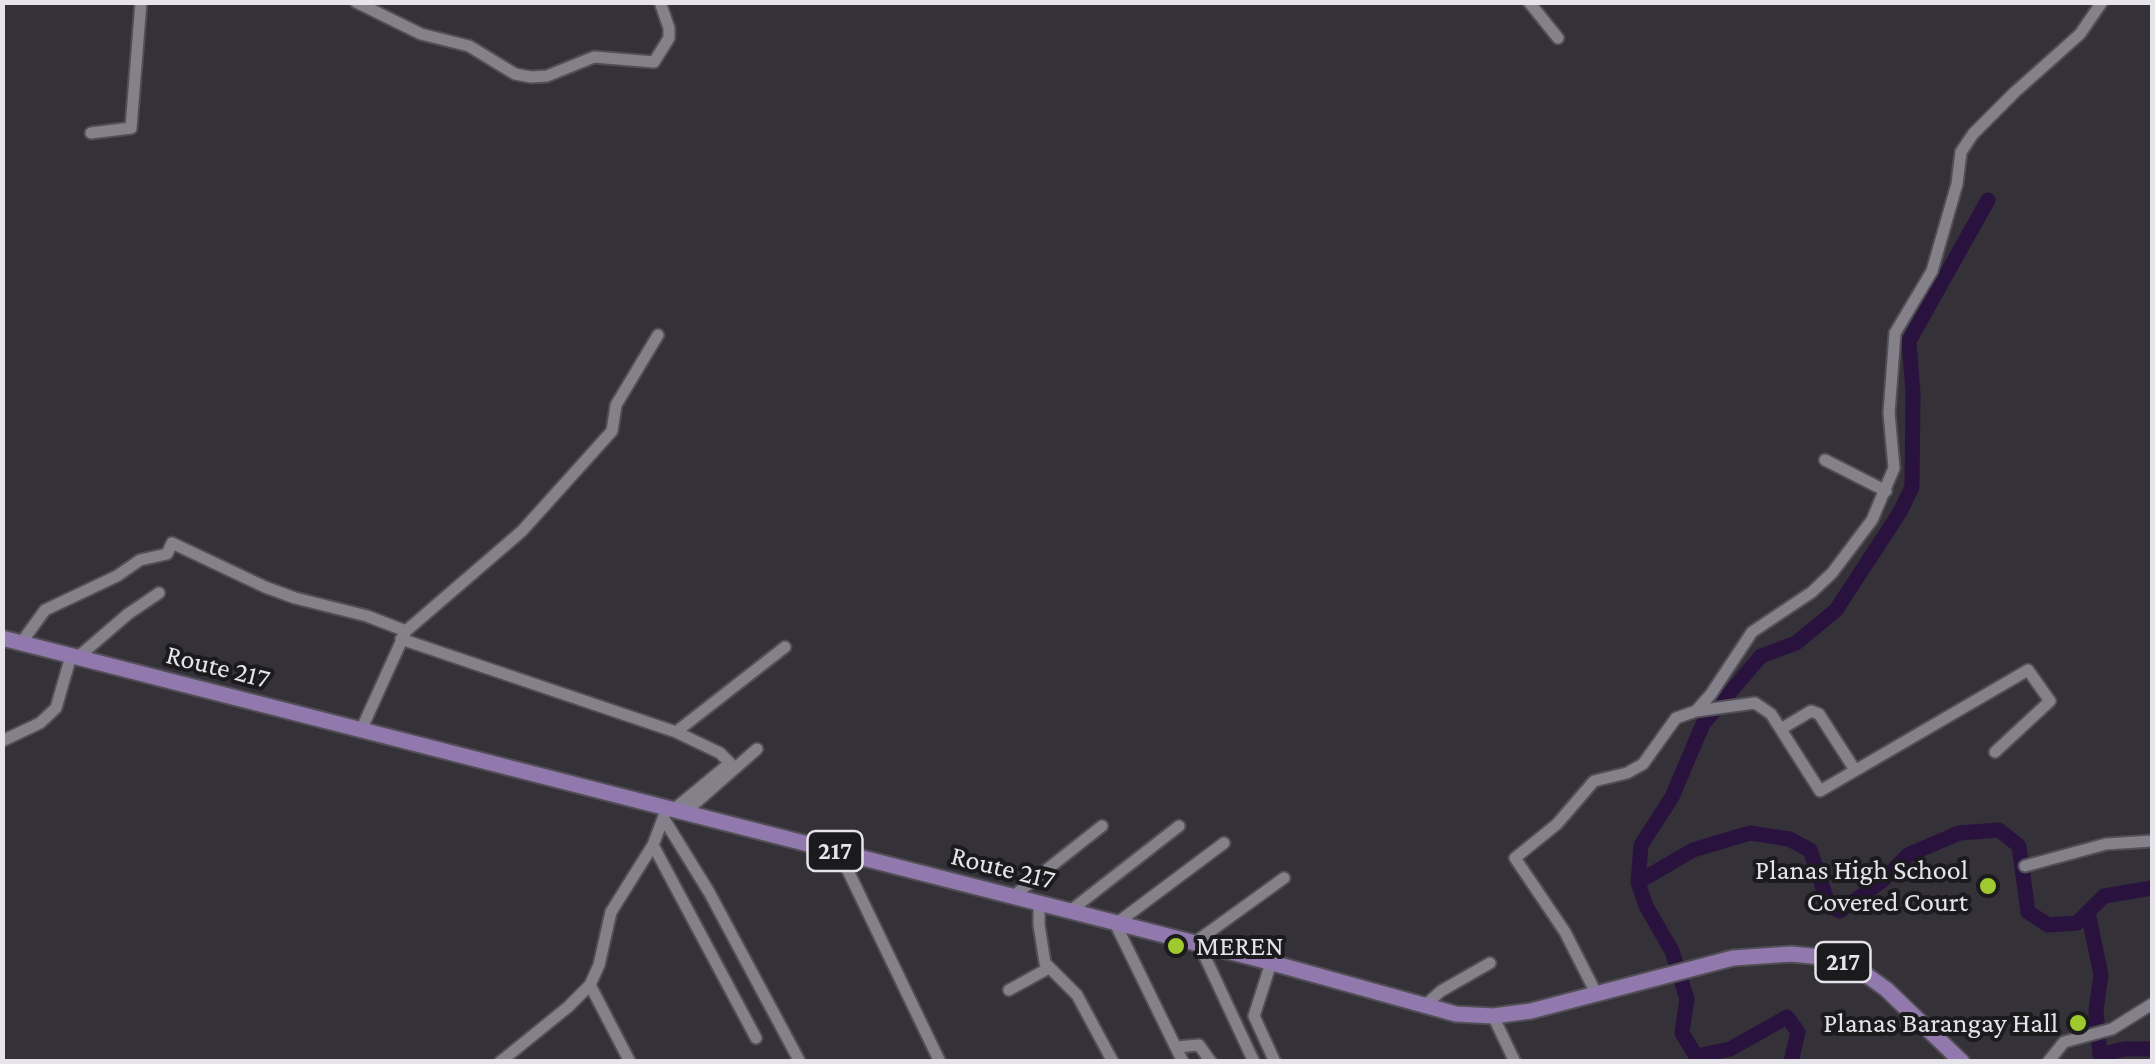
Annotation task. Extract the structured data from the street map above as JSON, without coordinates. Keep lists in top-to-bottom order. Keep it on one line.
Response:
{"streets":{"main road":["Route 217","217"]},"places":["Planas High School Covered Court","MEREN","Planas Barangay Hall"]}
